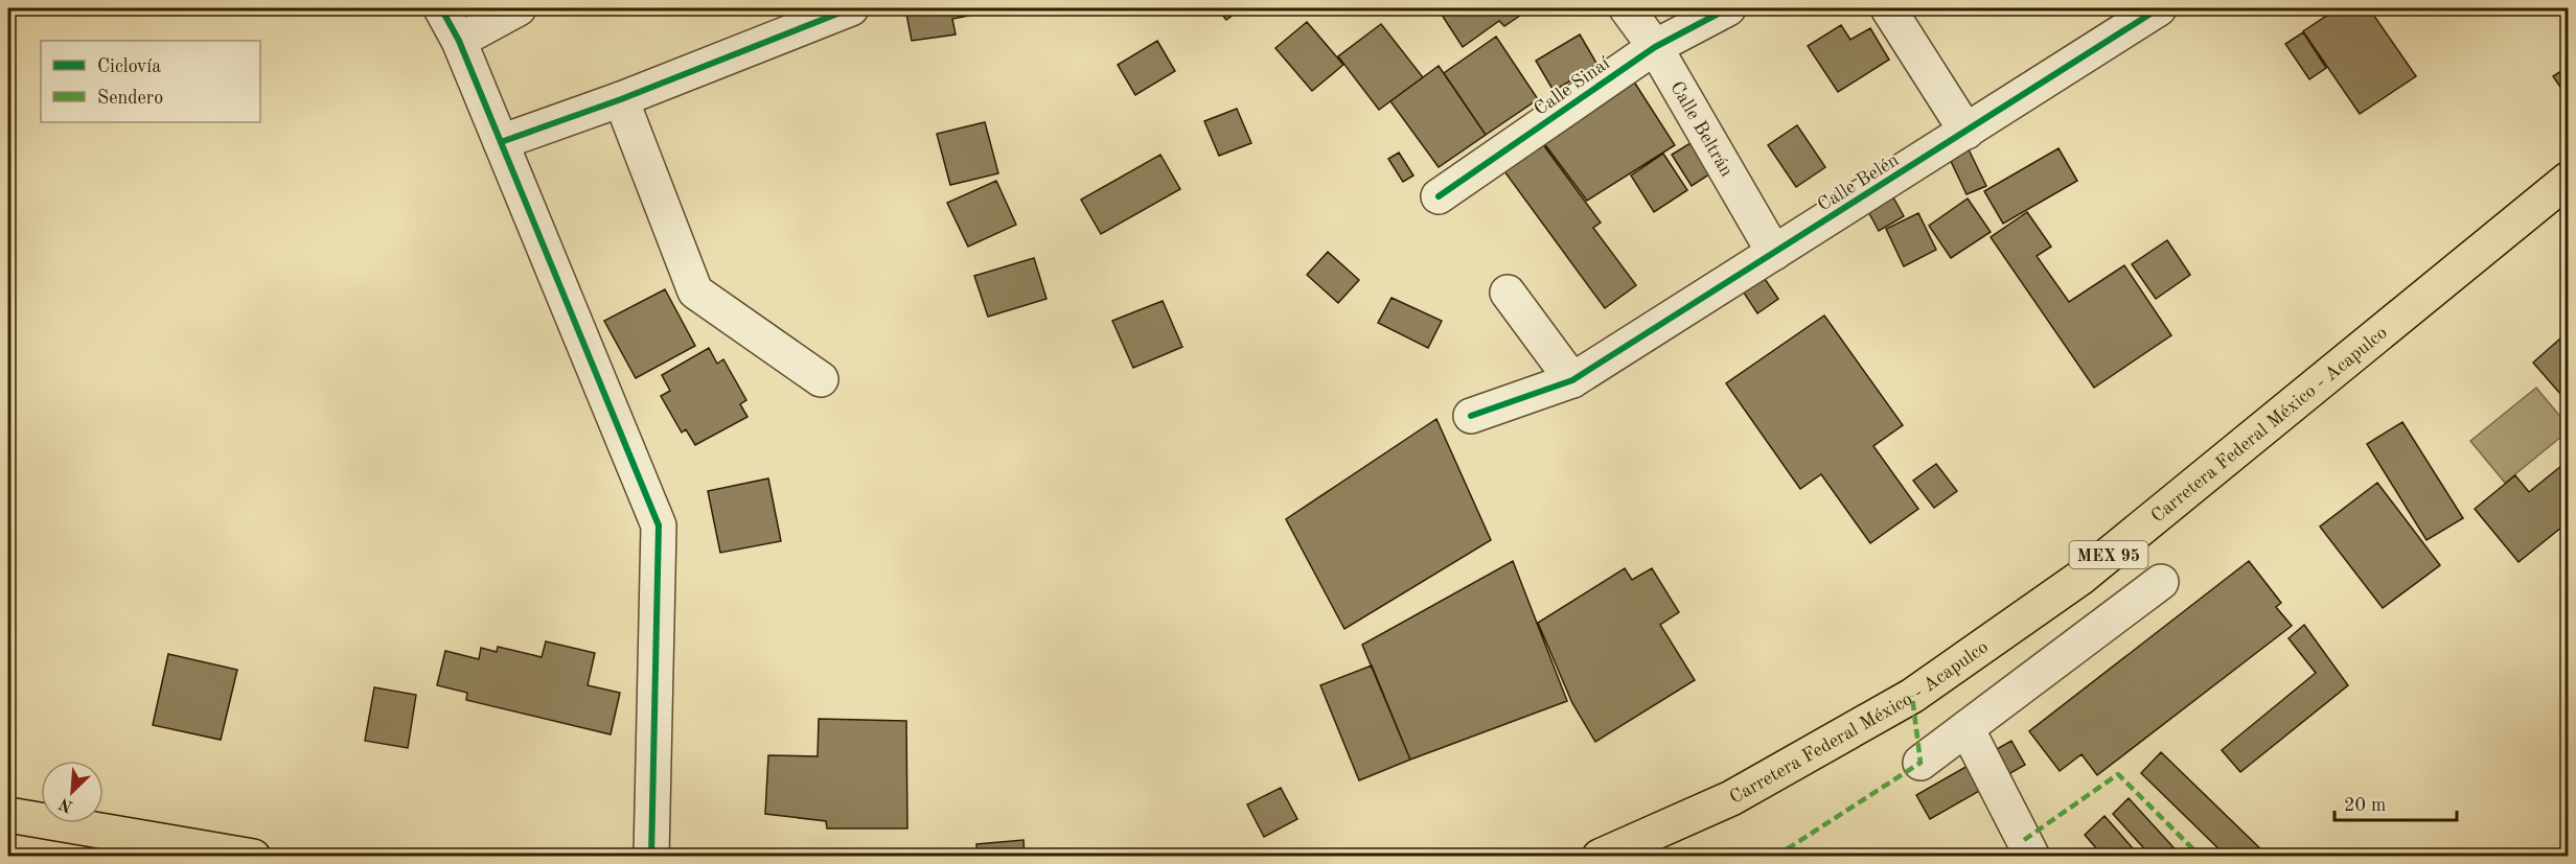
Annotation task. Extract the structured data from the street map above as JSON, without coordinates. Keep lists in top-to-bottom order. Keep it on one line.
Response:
{"streets":{"main road":["Carretera Federal México - Acapulco","MEX 95"],"street":["Calle Sinaí","Calle Beltrán","Calle Belén"]},"crossings":[["Calle Sinaí","Calle Beltrán"],["Calle Beltrán","Calle Belén"]],"legend":["Ciclovía","Sendero"],"scale_bar":"20 m","north":"bottom left"}
